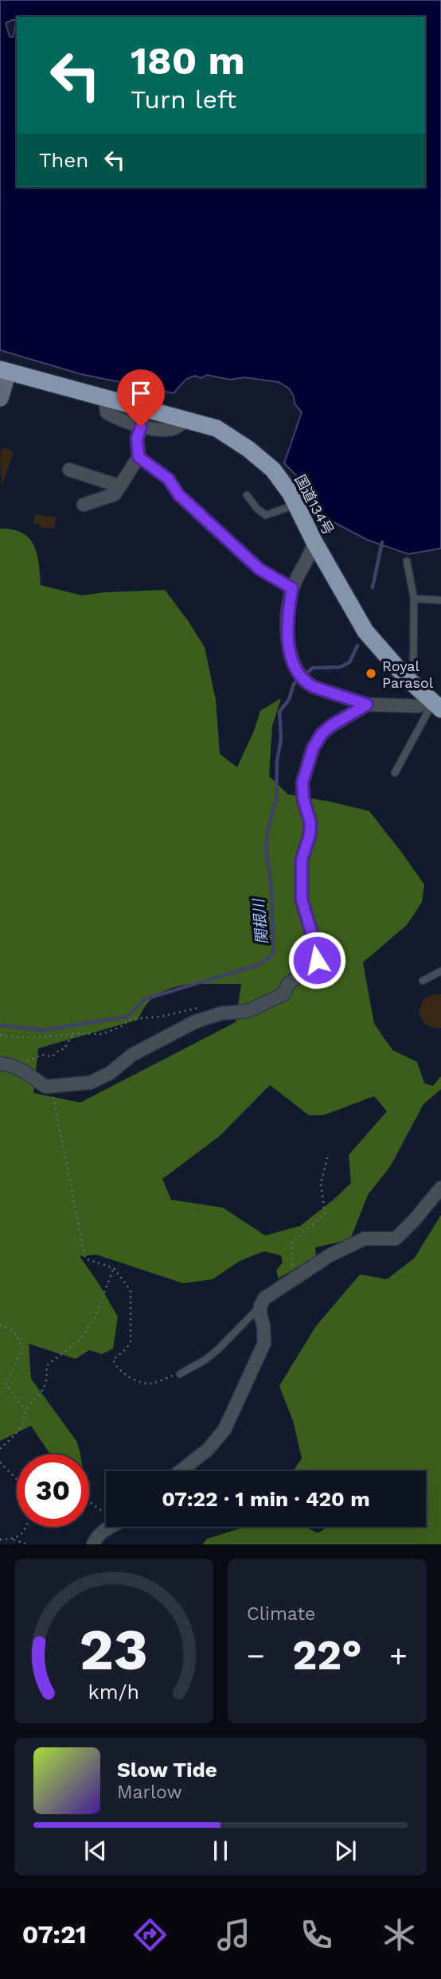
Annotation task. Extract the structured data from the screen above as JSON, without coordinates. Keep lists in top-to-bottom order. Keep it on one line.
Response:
{"streets":{"highway":["国道134号"]},"water":["関根川"],"places":["Royal Parasol"],"page":{"turn":["180 m","Turn left"],"then":"Then","limit":"30","trip":"07:22 · 1 min · 420 m","tile":"Climate","heat":["−","22°","+"],"song":["Slow Tide","Marlow"],"tabs":"07:21","gauge":["23","km/h"]}}
